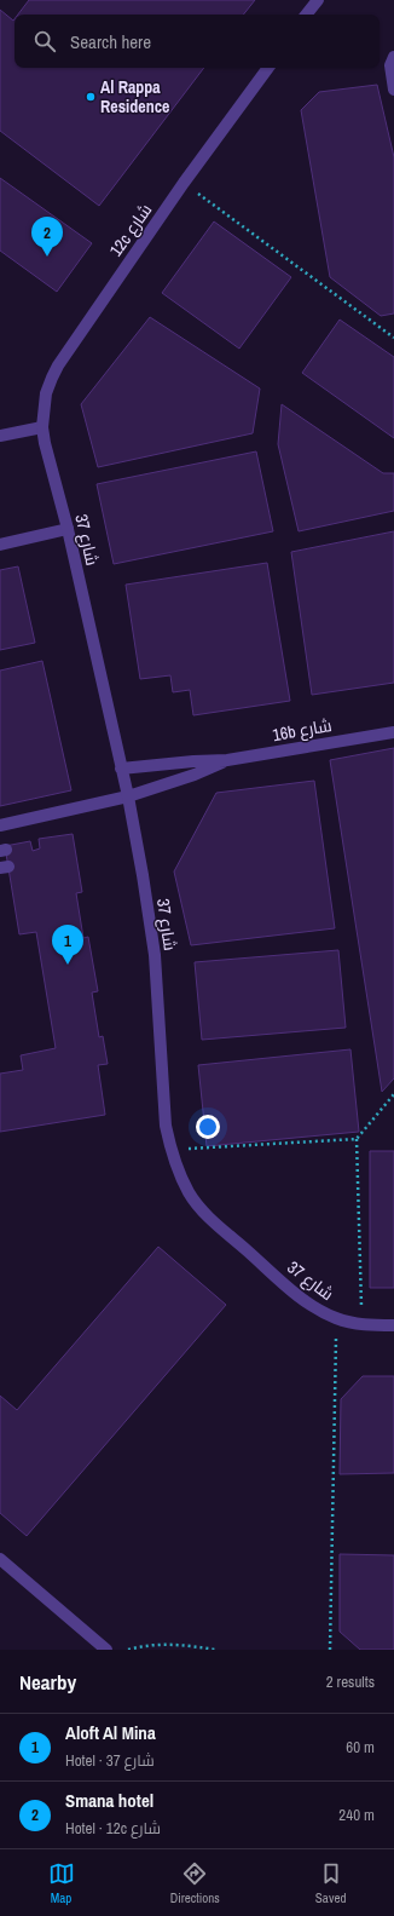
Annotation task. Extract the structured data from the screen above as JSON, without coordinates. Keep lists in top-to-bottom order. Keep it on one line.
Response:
{"streets":{"street":["12c شارع","شارع 37","16b شارع"]},"crossings":[["12c شارع","شارع 37"],["شارع 37","16b شارع"]],"places":["Al Rappa Residence"],"page":{"search":"Search here","pins":["2","1"],"heading":["Nearby","2 results"],"list":[{"mark":"1","name":"Aloft Al Mina","note":"Hotel · شارع 37","value":"60 m"},{"mark":"2","name":"Smana hotel","note":"Hotel · 12c شارع","value":"240 m"}],"nav":["Map","Directions","Saved"]}}
